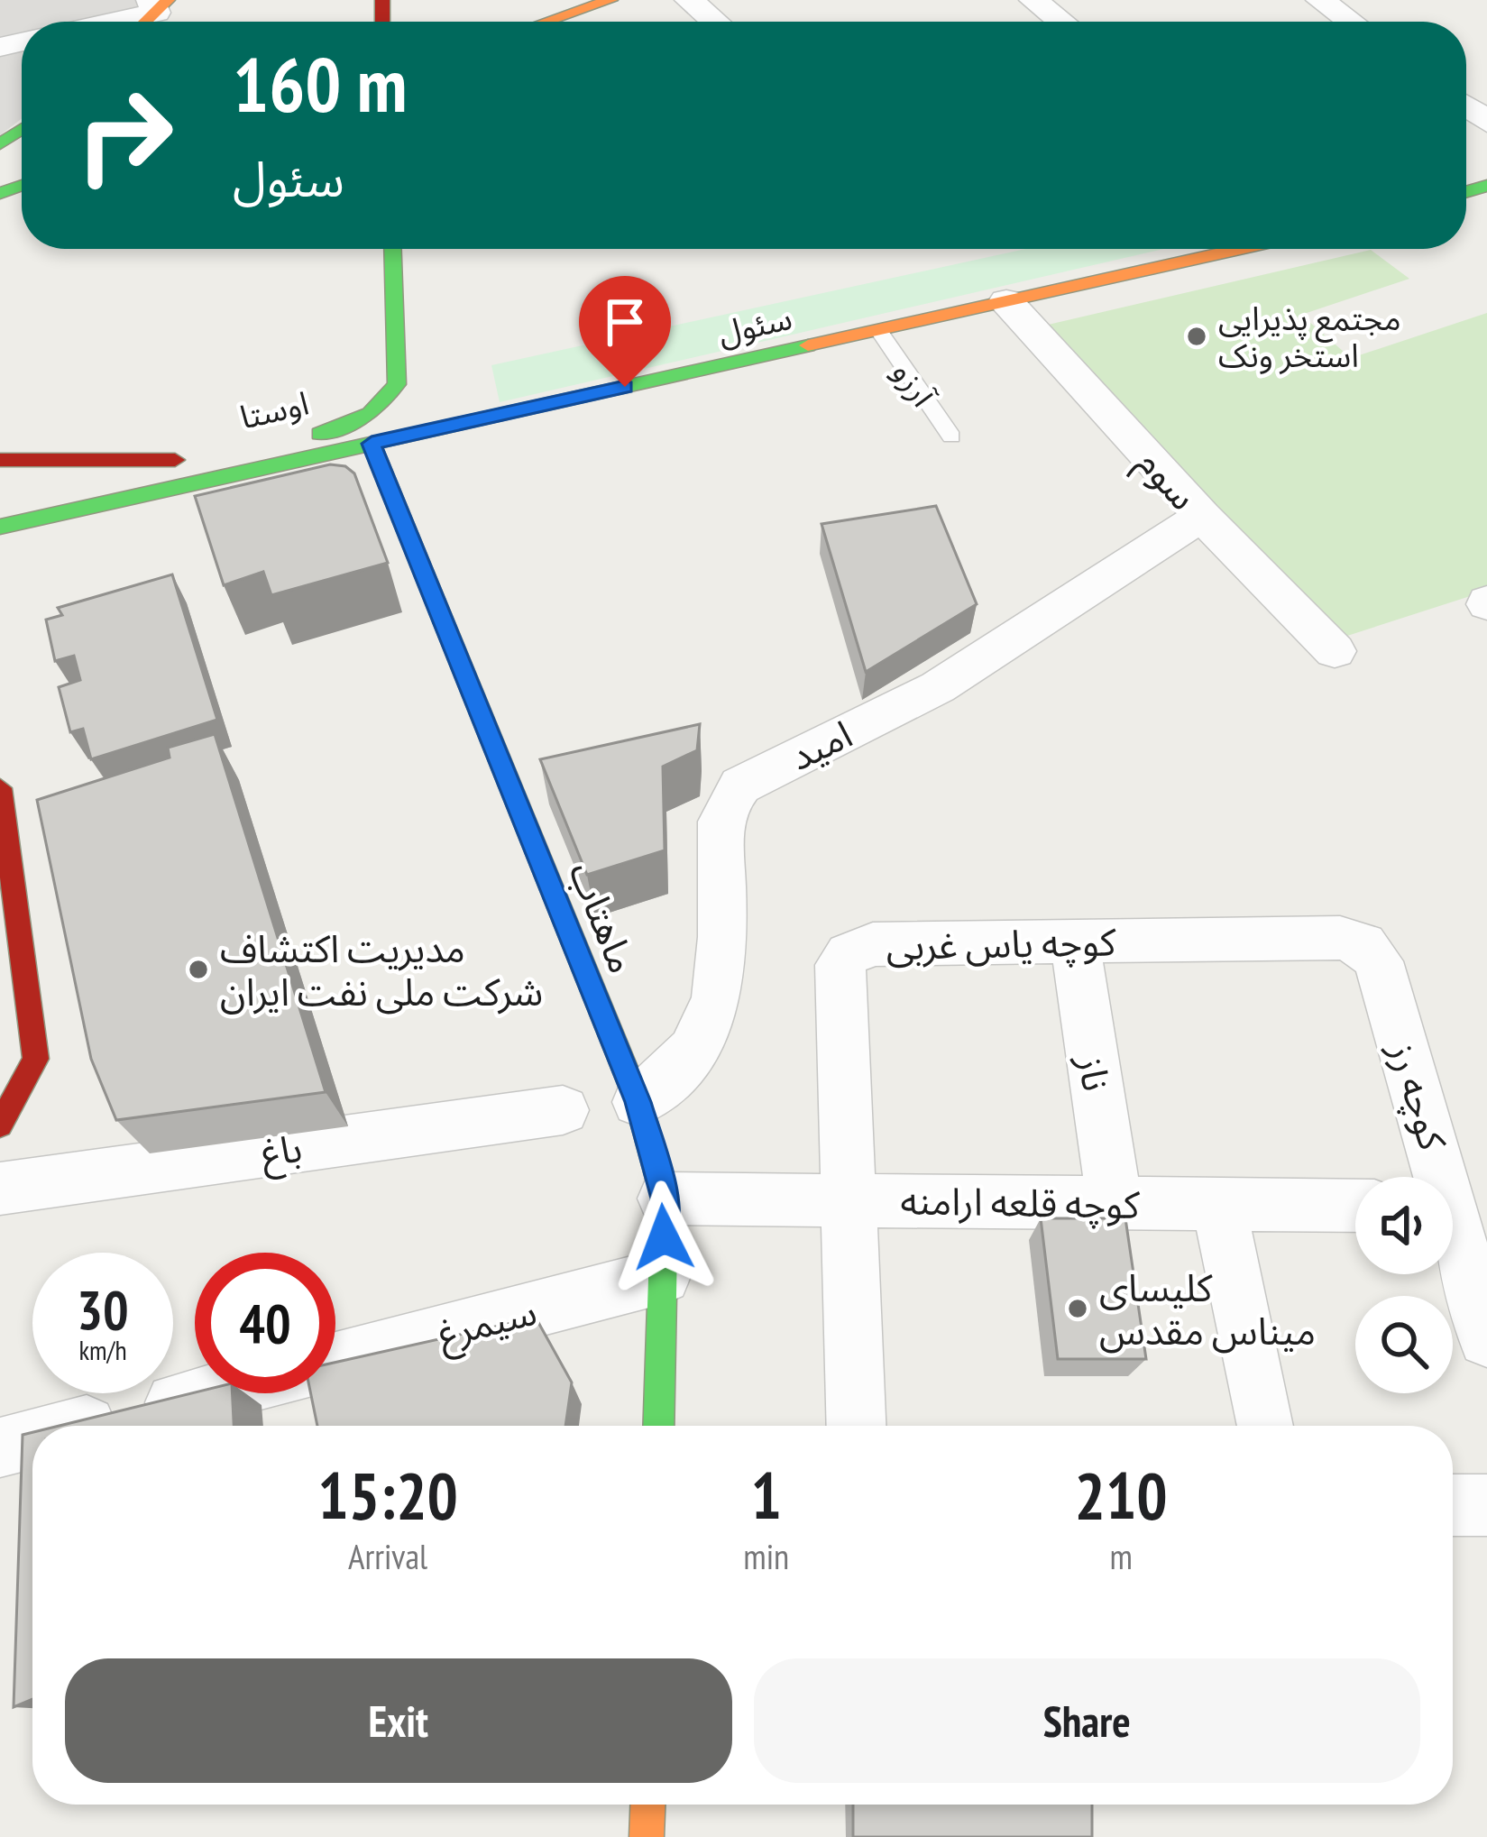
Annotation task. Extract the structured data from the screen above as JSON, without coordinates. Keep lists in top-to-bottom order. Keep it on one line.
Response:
{"streets":{"main road":["سئول","اوستا","ماهتاب"],"street":["سوم","امید","کوچه یاس غربی","ناز","کوچه رز","باغ","کوچه قلعه ارامنه","سیمرغ"],"lane":["آرزو"]},"crossings":[["سئول","آرزو"],["سئول","سوم"],["سئول","ماهتاب"],["سوم","امید"],["امید","ماهتاب"],["ماهتاب","کوچه قلعه ارامنه"],["ماهتاب","سیمرغ"],["کوچه یاس غربی","ناز"],["کوچه یاس غربی","کوچه رز"],["کوچه یاس غربی","کوچه قلعه ارامنه"],["ناز","کوچه قلعه ارامنه"]],"places":["مجتمع پذیرایی استخر ونک","مدیریت اکتشاف شرکت ملی نفت ایران","کلیسای میناس مقدس"],"page":{"turn":["160 m","سئول"],"speed":"30 km/h","limit":"40","eta":["15:20","Arrival","1","min","210","m"],"buttons":["Exit","Share"]}}
